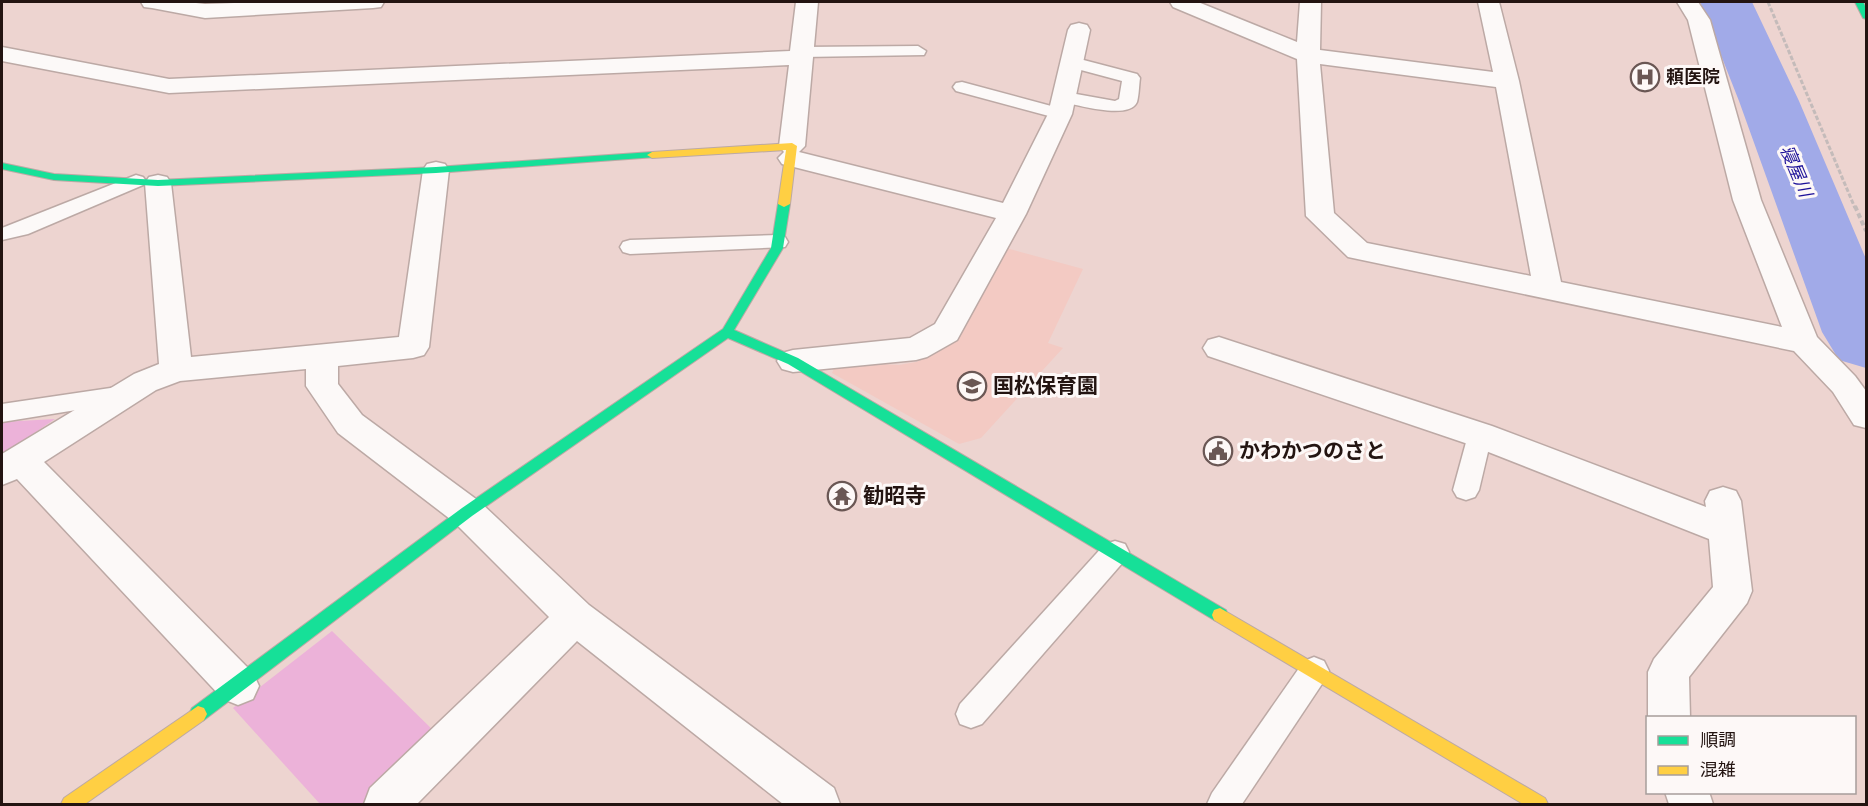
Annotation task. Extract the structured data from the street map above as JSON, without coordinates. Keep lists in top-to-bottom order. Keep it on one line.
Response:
{"water":["寝屋川"],"places":{"hospital":["頼医院"],"school or university":["国松保育園"],"public building":["かわかつのさと"],"temple":["勧昭寺"]},"legend":["順調","混雑"]}
